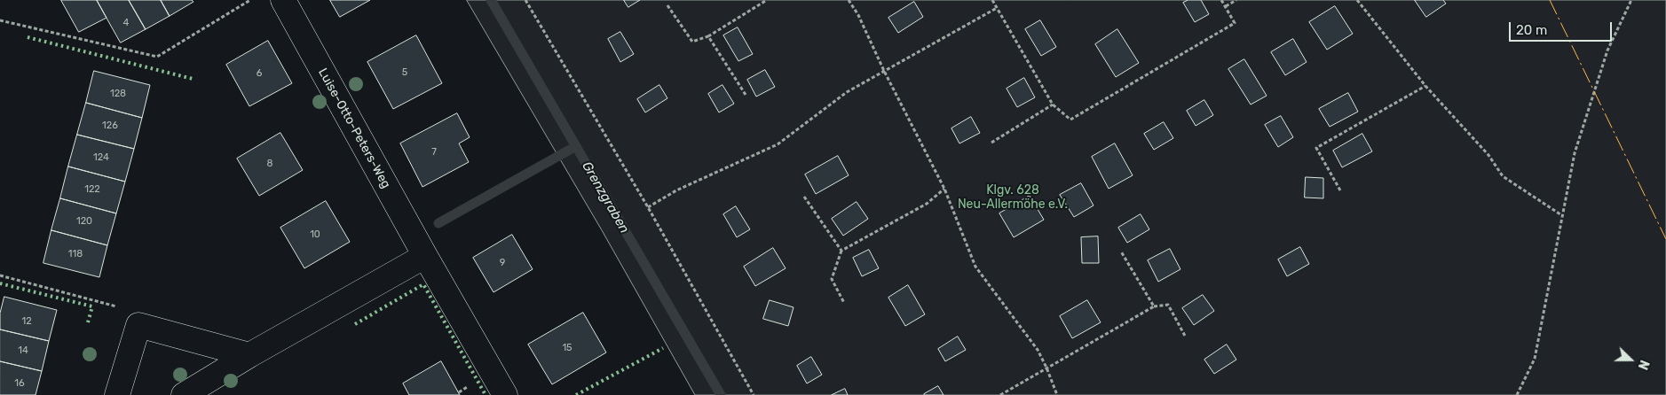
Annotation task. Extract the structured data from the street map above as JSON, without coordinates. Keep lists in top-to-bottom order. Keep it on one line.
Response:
{"streets":{"street":["Luise-Otto-Peters-Weg"]},"water":["Grenzgraben"],"parks":["Klgv. 628 Neu-Allermöhe e.V."],"house_numbers":["4","5","6","128","126","7","124","8","122","120","10","118","9","12","15","14","16"],"scale_bar":"20 m","north":"right"}
